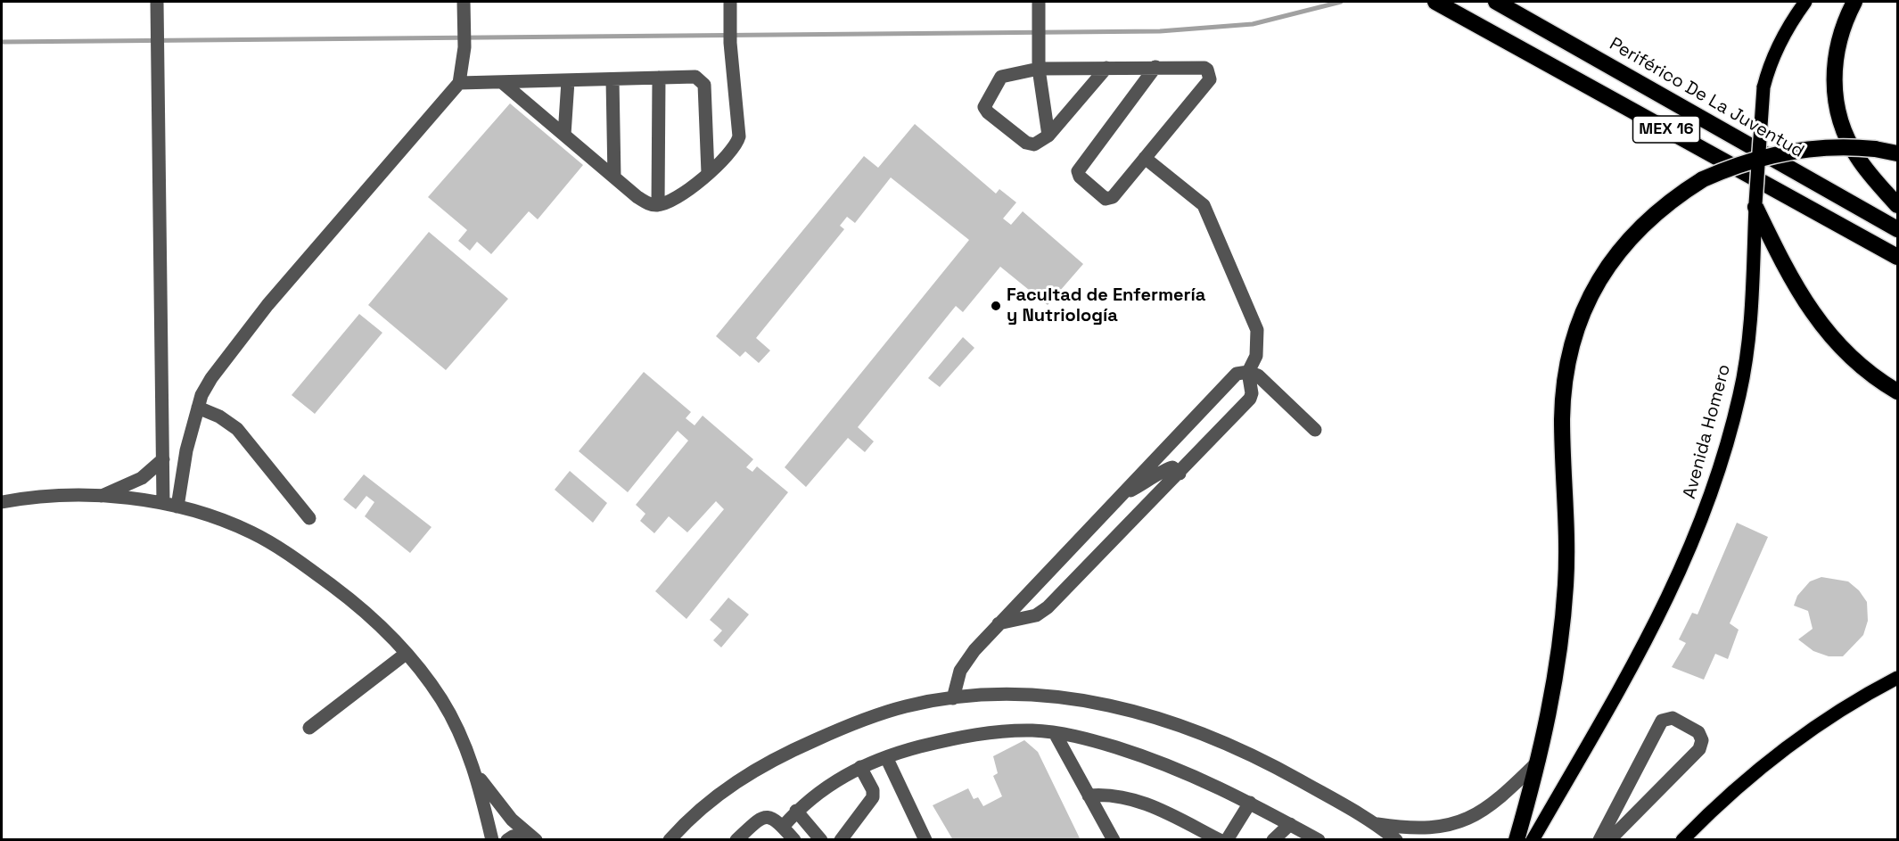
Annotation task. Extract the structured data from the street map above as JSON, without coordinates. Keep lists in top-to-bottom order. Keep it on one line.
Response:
{"streets":{"highway":["Periférico De La Juventud","MEX 16"],"main road":["Avenida Homero"]},"places":["Facultad de Enfermería y Nutriología"]}
